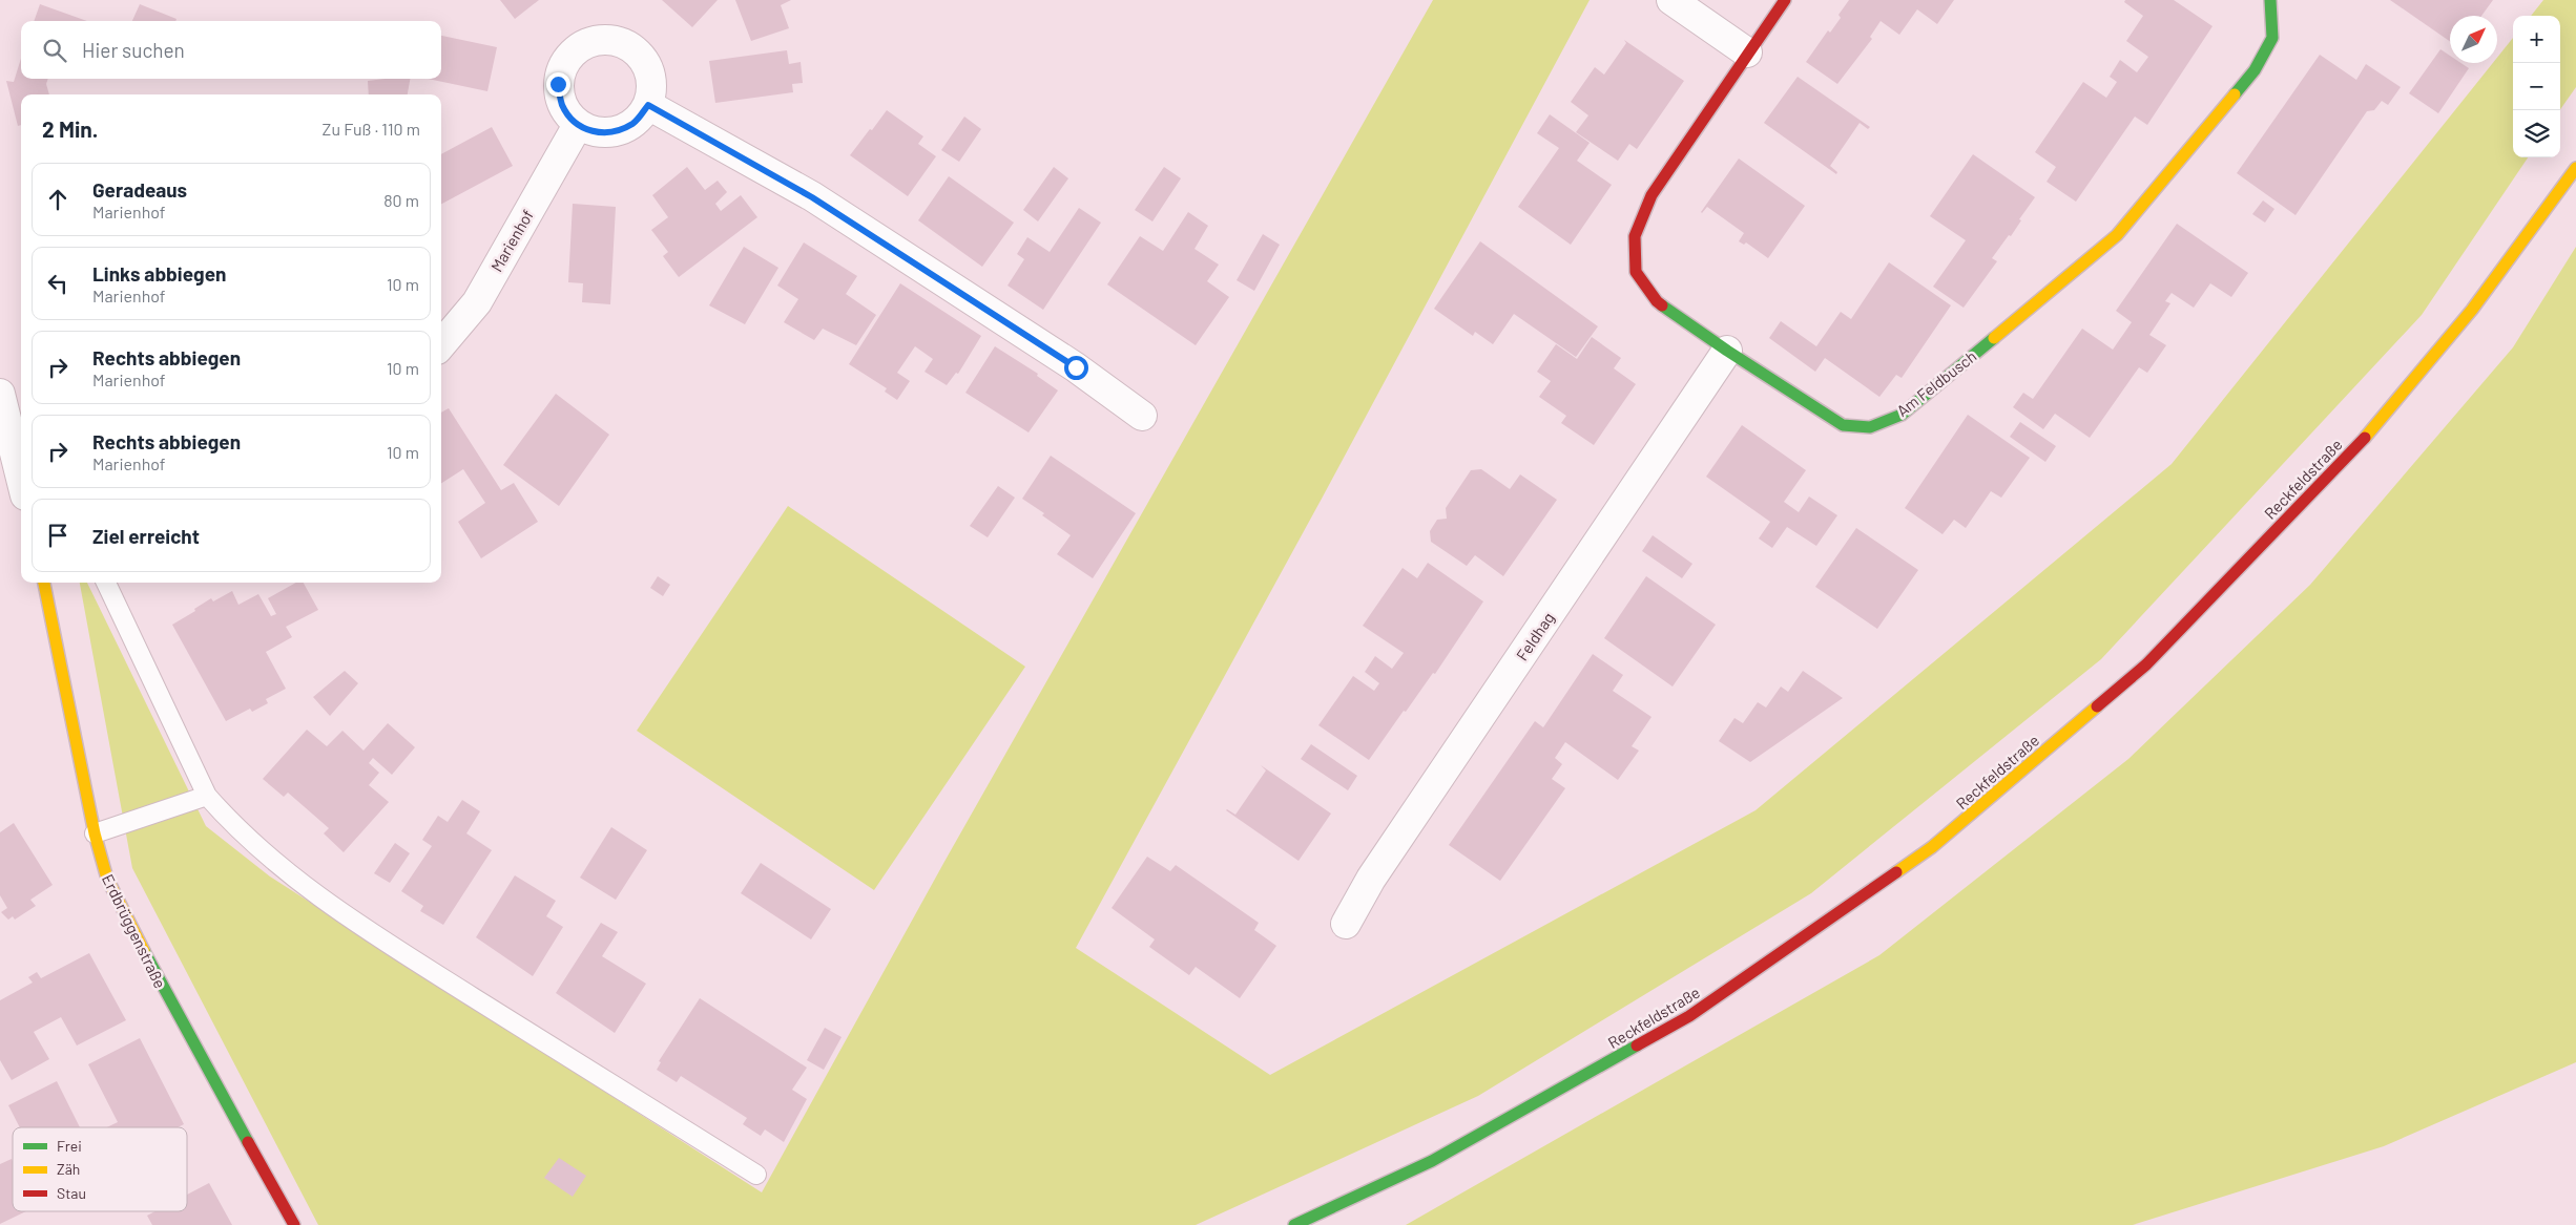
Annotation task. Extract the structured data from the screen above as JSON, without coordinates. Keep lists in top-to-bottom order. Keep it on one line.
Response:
{"streets":{"street":["Marienhof","Am Feldbusch","Reckfeldstraße","Feldhag","Erdbrüggenstraße"]},"crossings":[["Am Feldbusch","Feldhag"]],"legend":["Frei","Zäh","Stau"],"north":"top right","page":{"map_buttons":["+","−"],"search":"Hier suchen","heading":["2 Min.","Zu Fuß · 110 m"],"list":[["Geradeaus","Marienhof","80 m"],["Links abbiegen","Marienhof","10 m"],["Rechts abbiegen","Marienhof","10 m"],["Rechts abbiegen","Marienhof","10 m"],"Ziel erreicht"]}}
